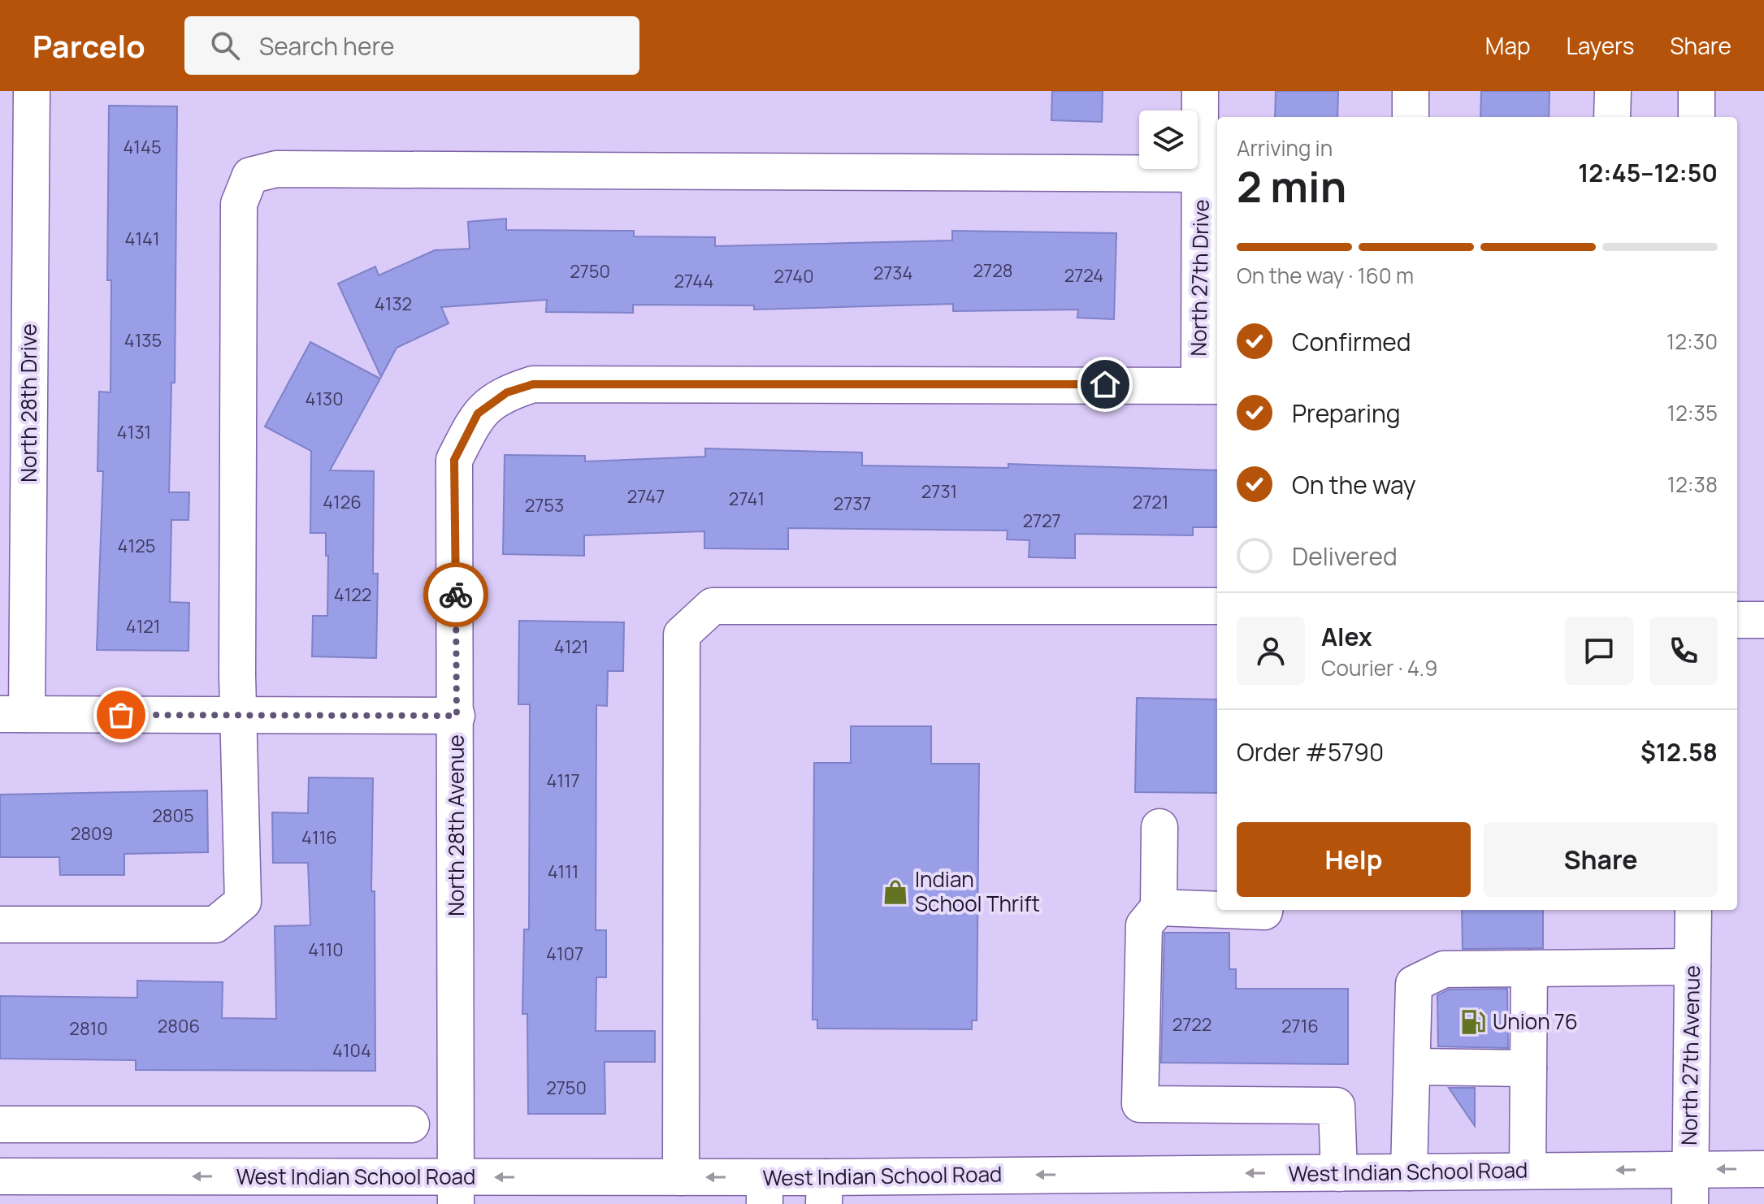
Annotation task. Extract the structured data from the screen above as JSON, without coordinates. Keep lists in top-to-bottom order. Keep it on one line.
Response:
{"streets":{"street":["North 27th Drive","North 28th Drive","North 28th Avenue","North 27th Avenue","West Indian School Road"]},"crossings":[["North 27th Drive","North 28th Avenue"],["North 28th Avenue","West Indian School Road"],["North 27th Avenue","West Indian School Road"]],"places":{"shop":["Indian School Thrift"],"fuel station":["Union 76"]},"house_numbers":["4145","4141","2728","2750","2734","2724","2740","2744","4132","4135","4130","4131","2731","2747","2741","4126","2721","2737","2753","2727","4125","4122","4121","4121","4117","2805","2809","4116","4111","4110","4107","2722","2806","2716","2810","4104","2750"],"page":{"header":"Parcelo","search":"Search here","nav":["Map","Layers","Share"],"heading":["2 min","Arriving in","12:45–12:50"],"panel":["Alex","Courier · 4.9","Order #5790","$12.58"],"bar":"On the way · 160 m","list":[["Confirmed","12:30"],["Preparing","12:35"],["On the way","12:38"],"Delivered"],"buttons":["Help","Share"]}}
